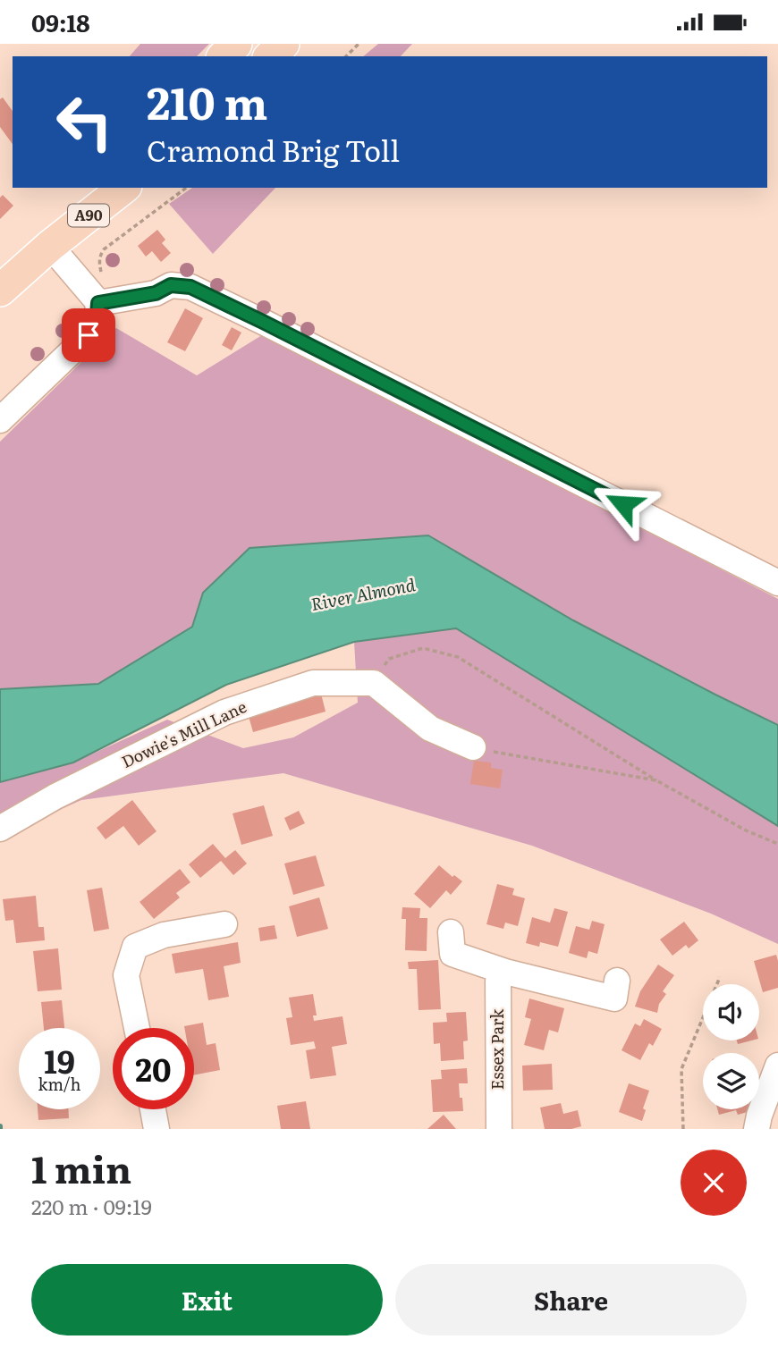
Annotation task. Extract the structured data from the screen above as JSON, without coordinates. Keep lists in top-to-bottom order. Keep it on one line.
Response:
{"streets":{"main road":["A90"],"street":["Dowie's Mill Lane","Essex Park"]},"water":["River Almond"],"page":{"status":"09:18","turn":["210 m","Cramond Brig Toll"],"speed":"19 km/h","limit":"20","heading":["1 min","220 m · 09:19"],"buttons":["Exit","Share"]}}
